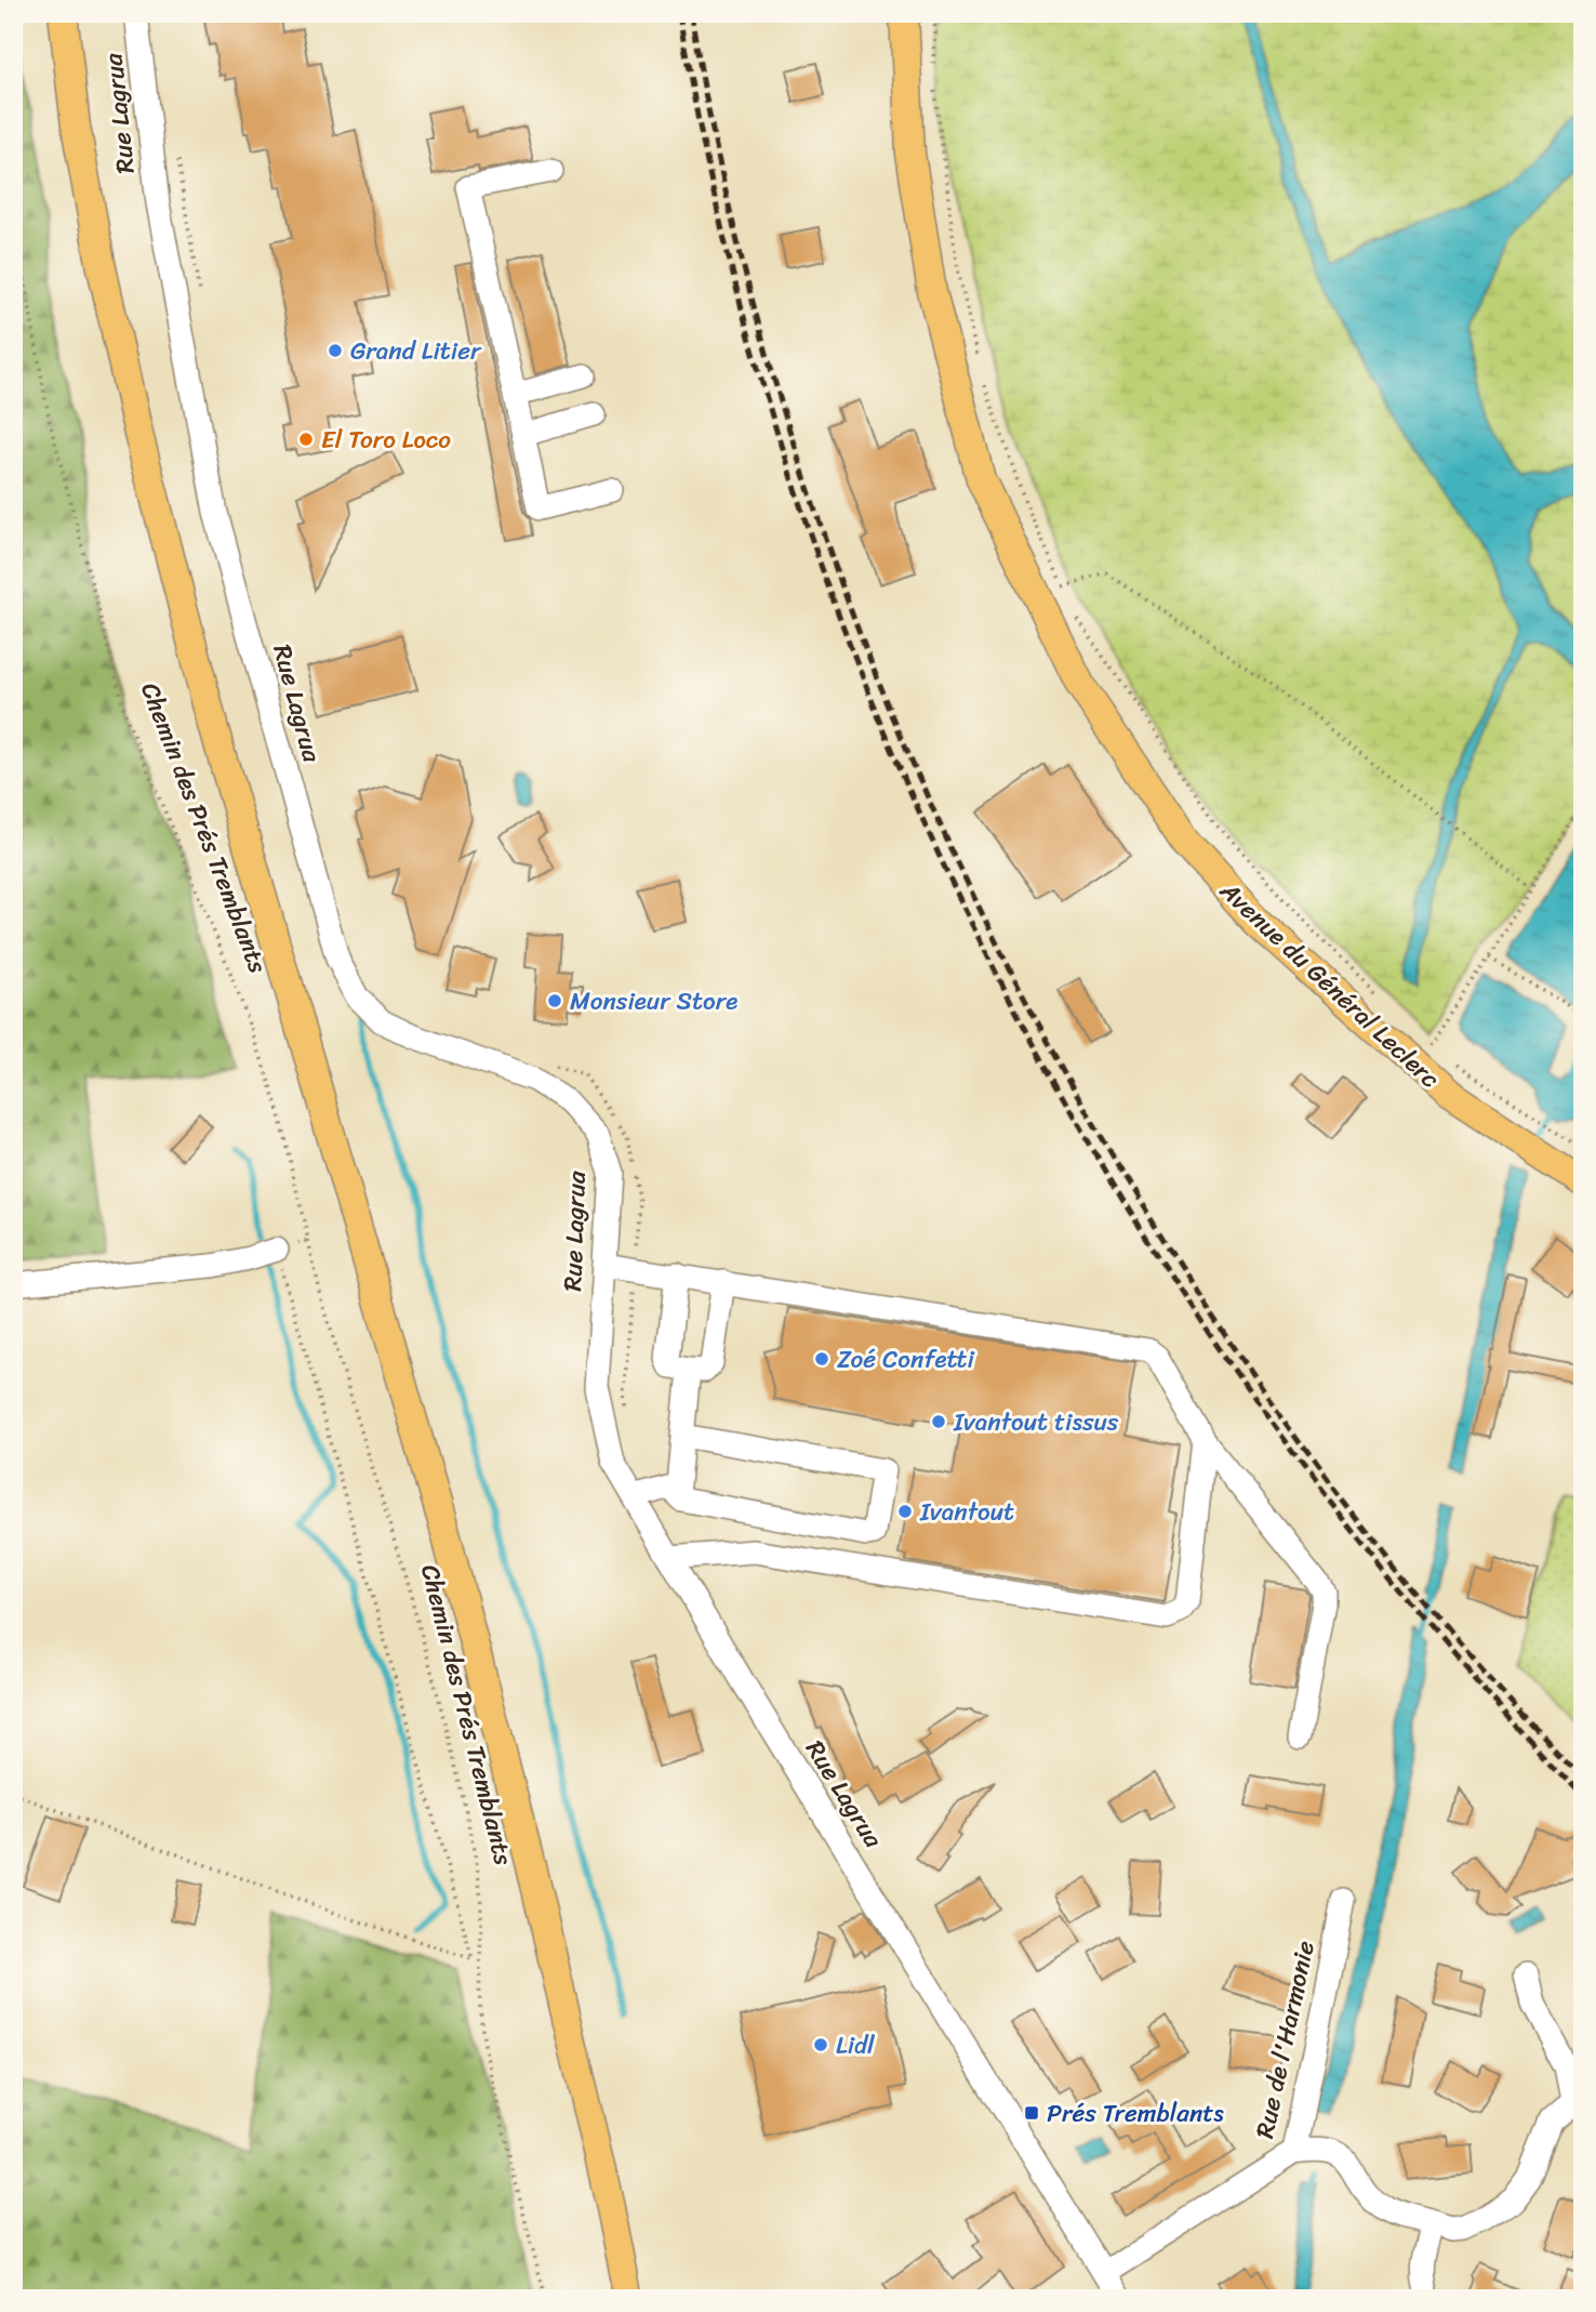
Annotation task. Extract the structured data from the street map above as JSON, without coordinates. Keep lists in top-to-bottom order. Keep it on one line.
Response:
{"streets":{"main road":["Avenue du Général Leclerc"],"street":["Rue Lagrua","Rue de l'Harmonie"],"path":["Chemin des Prés Tremblants"]},"crossings":[["Rue Lagrua","Rue de l'Harmonie"]],"places":{"other":["Grand Litier","El Toro Loco","Monsieur Store","Zoé Confetti","Ivantout tissus","Ivantout","Lidl"],"transit":["Prés Tremblants"]}}
